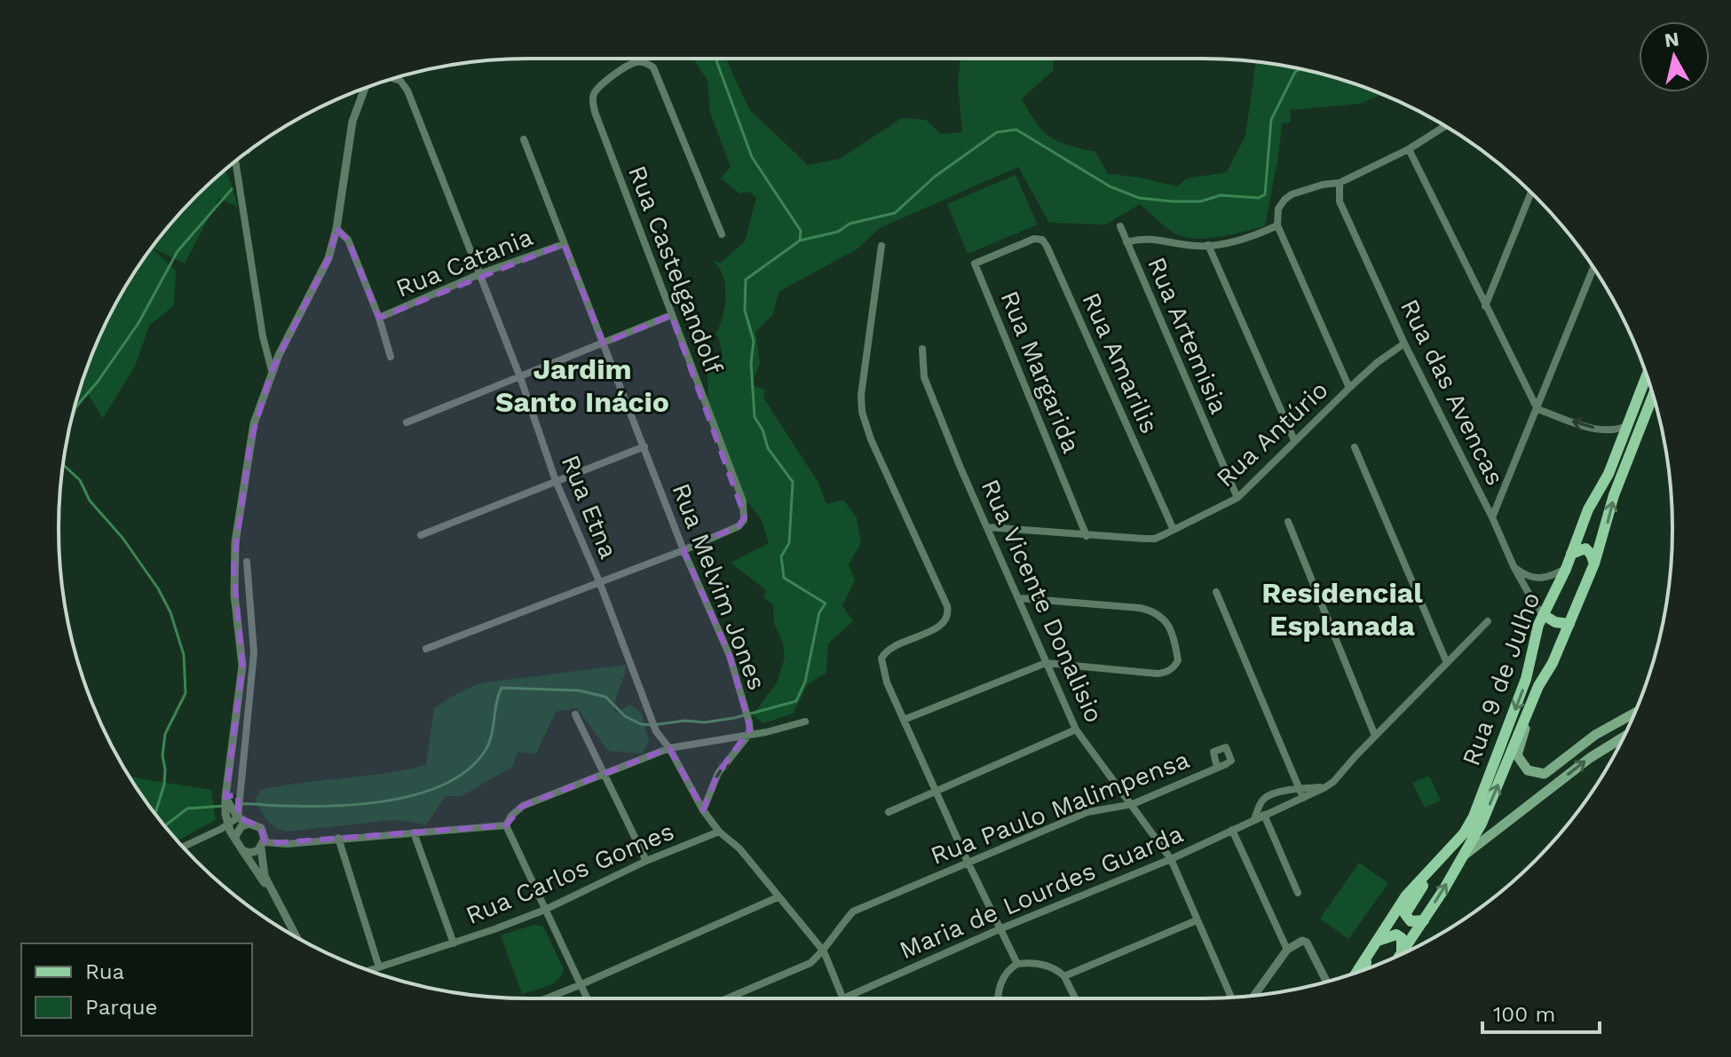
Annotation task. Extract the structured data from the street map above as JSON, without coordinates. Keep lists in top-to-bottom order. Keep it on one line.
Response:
{"streets":{"main road":["Rua 9 de Julho"],"street":["Rua Catania","Rua Castelgandolf","Rua Artemisia","Rua Amarilis","Rua Margarida","Rua das Avencas","Rua Antúrio","Rua Etna","Rua Melvim Jones","Rua Vicente Donalisio","Rua Paulo Malimpensa","Rua Carlos Gomes","Maria de Lourdes Guarda"]},"crossings":[["Rua Catania","Rua Etna"],["Rua Catania","Rua Melvim Jones"],["Rua Castelgandolf","Rua Melvim Jones"],["Rua Artemisia","Rua Antúrio"],["Rua Amarilis","Rua Margarida"],["Rua Amarilis","Rua Antúrio"],["Rua Margarida","Rua Antúrio"],["Rua das Avencas","Rua Antúrio"],["Rua das Avencas","Rua 9 de Julho"],["Rua Antúrio","Rua Vicente Donalisio"],["Rua Vicente Donalisio","Rua Paulo Malimpensa"],["Rua Vicente Donalisio","Maria de Lourdes Guarda"]],"districts":["Jardim Santo Inácio","Residencial Esplanada"],"legend":["Rua","Parque"],"scale_bar":"100 m","north":"top"}
